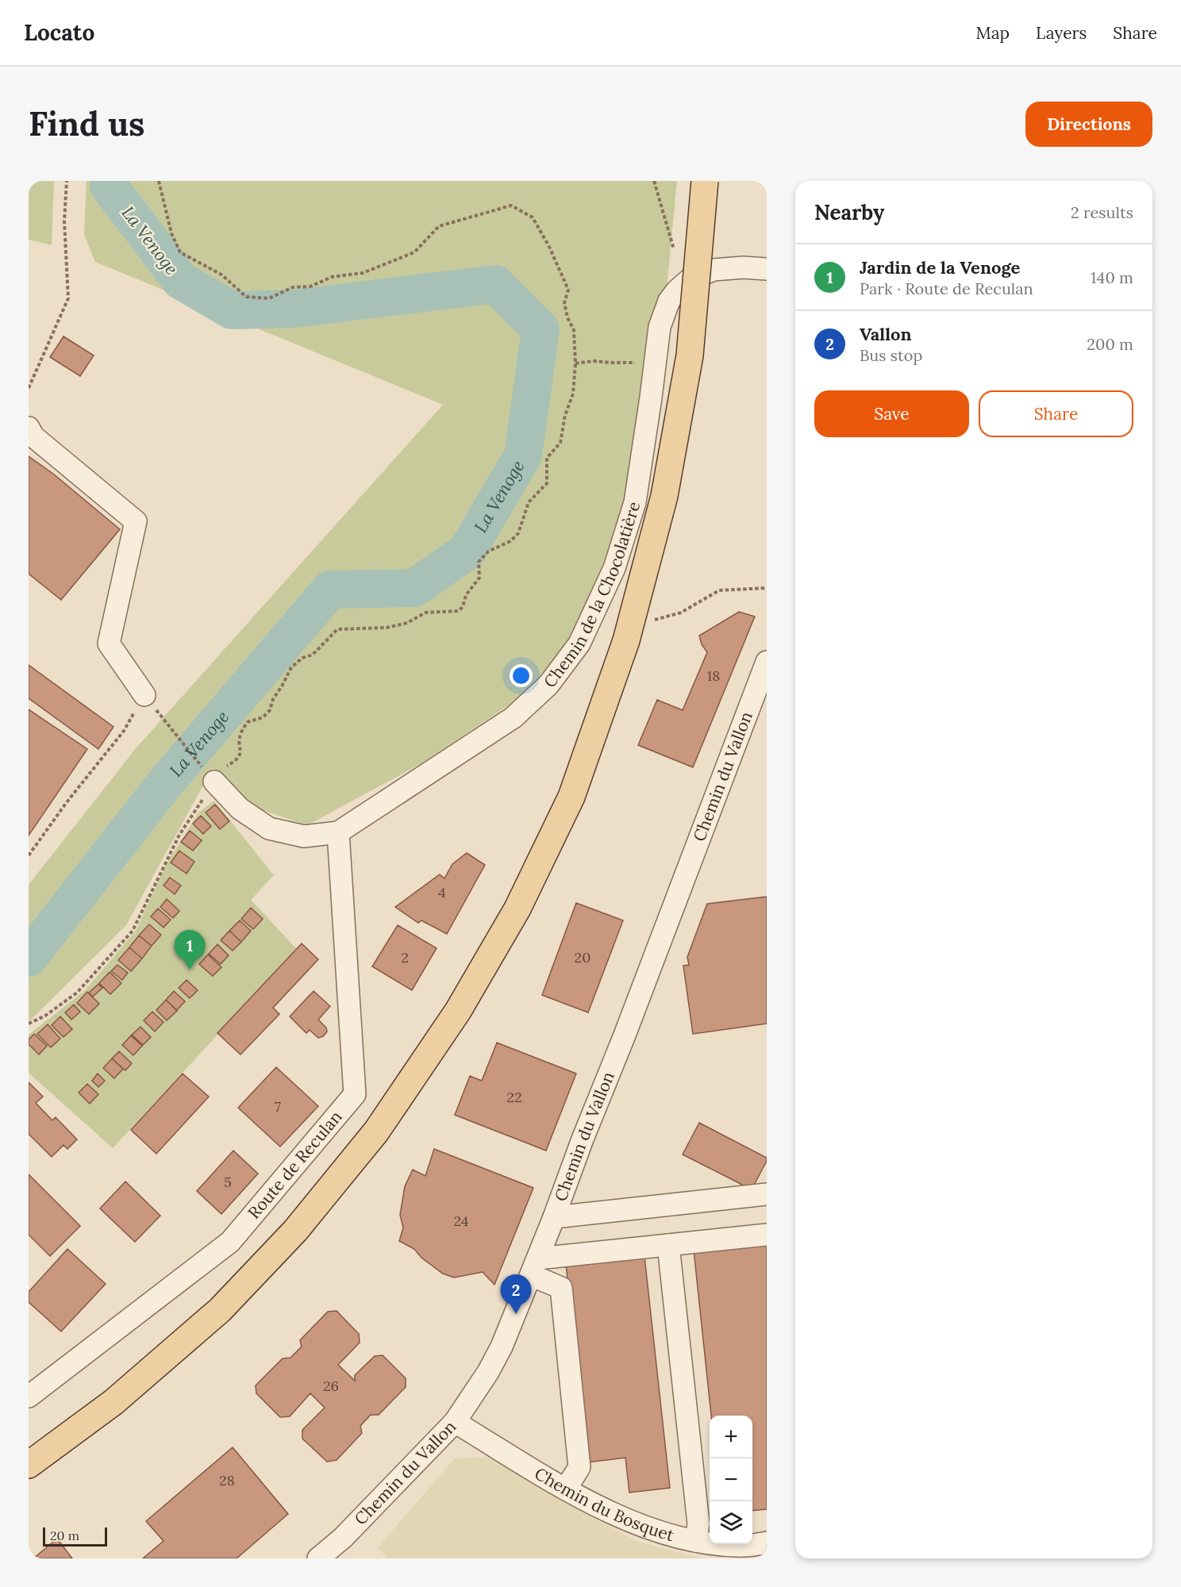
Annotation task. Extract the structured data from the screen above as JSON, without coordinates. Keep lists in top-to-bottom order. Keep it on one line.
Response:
{"streets":{"street":["Chemin de la Chocolatière","Chemin du Vallon","Route de Reculan","Chemin du Bosquet"]},"crossings":[["Chemin de la Chocolatière","Route de Reculan"],["Chemin du Vallon","Chemin du Bosquet"]],"water":["La Venoge"],"house_numbers":["18","4","2","20","22","7","5","24","26","28"],"scale_bar":"20 m","page":{"header":"Locato","nav":["Map","Layers","Share"],"buttons":["Directions",["Save","Share"]],"title":"Find us","heading":["Nearby","2 results"],"list":[{"mark":"1","name":"Jardin de la Venoge","note":"Park · Route de Reculan","value":"140 m"},{"mark":"2","name":"Vallon","note":"Bus stop","value":"200 m"}],"pins":["1","2"],"map_buttons":["+","−"],"scale":"20 m"}}
